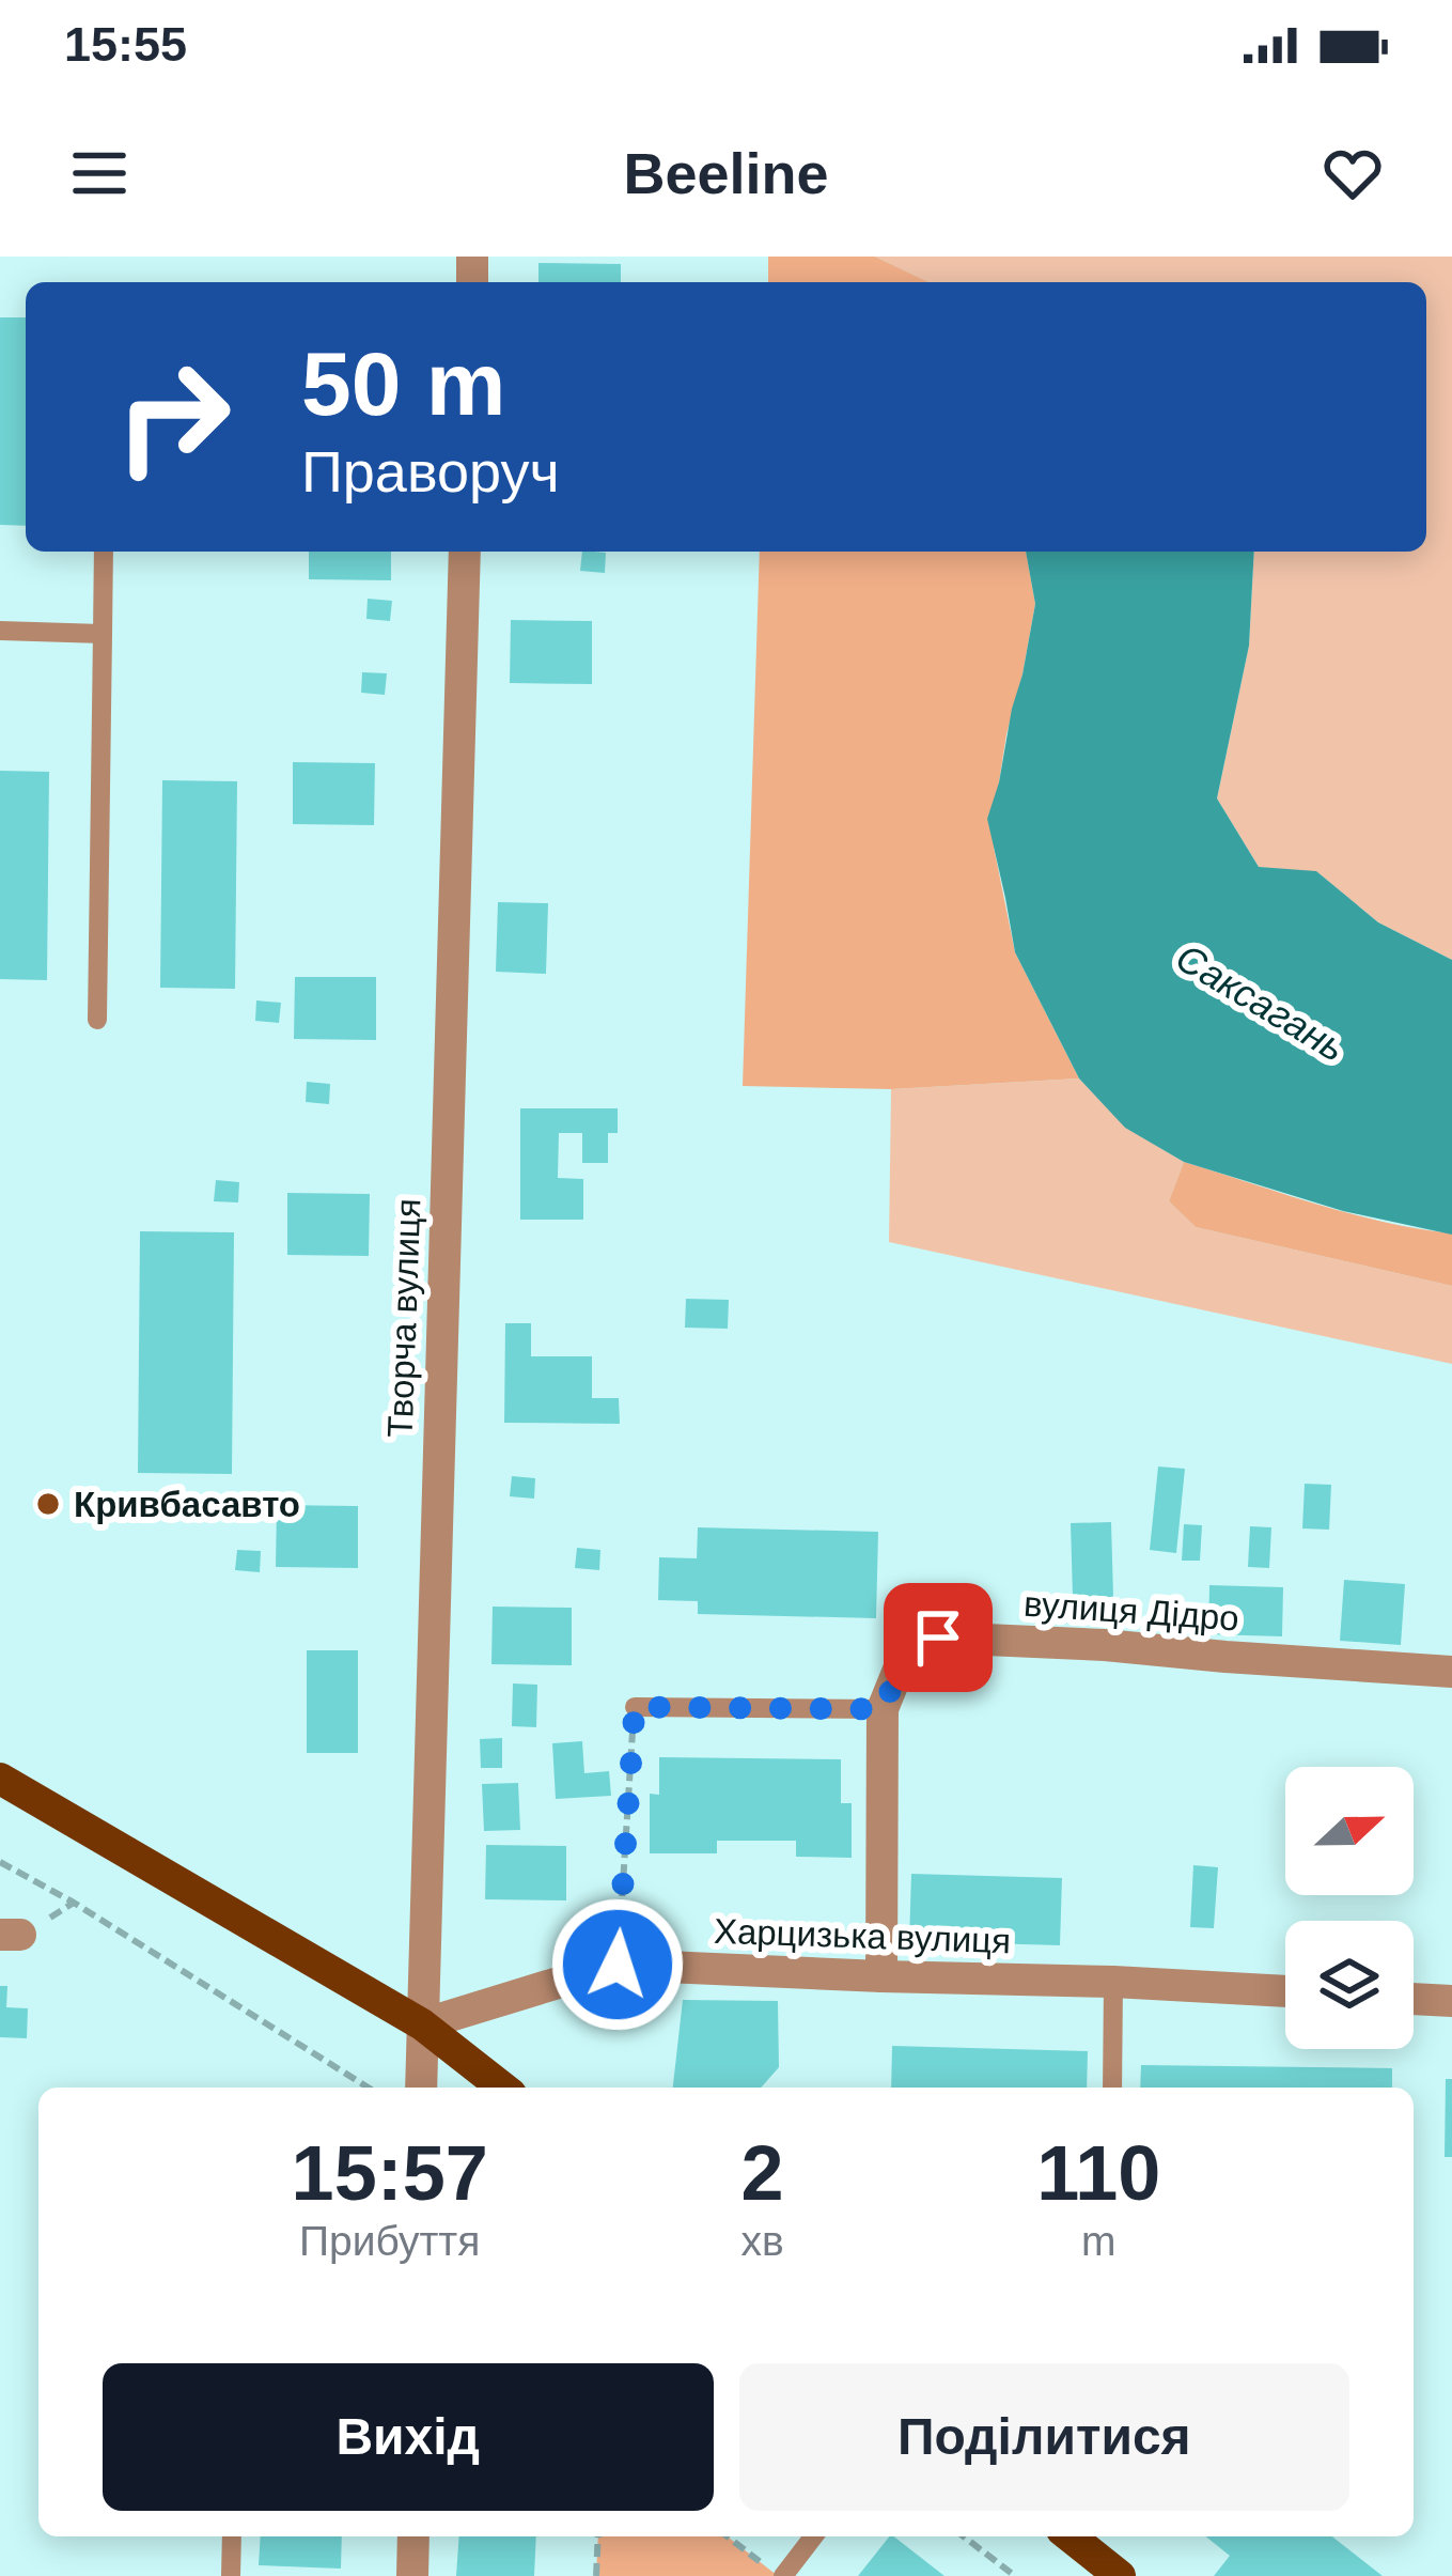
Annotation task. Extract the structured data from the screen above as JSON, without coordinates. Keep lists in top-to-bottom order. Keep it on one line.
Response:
{"streets":{"street":["Творча вулиця","вулиця Дідро","Харцизька вулиця"]},"crossings":[["Творча вулиця","Харцизька вулиця"],["вулиця Дідро","Харцизька вулиця"]],"water":["Саксагань"],"places":["Кривбасавто"],"north":"right","page":{"status":"15:55","header":"Beeline","turn":["50 m","Праворуч"],"eta":["15:57","Прибуття","2","хв","110","m"],"buttons":["Вихід","Поділитися"]}}
